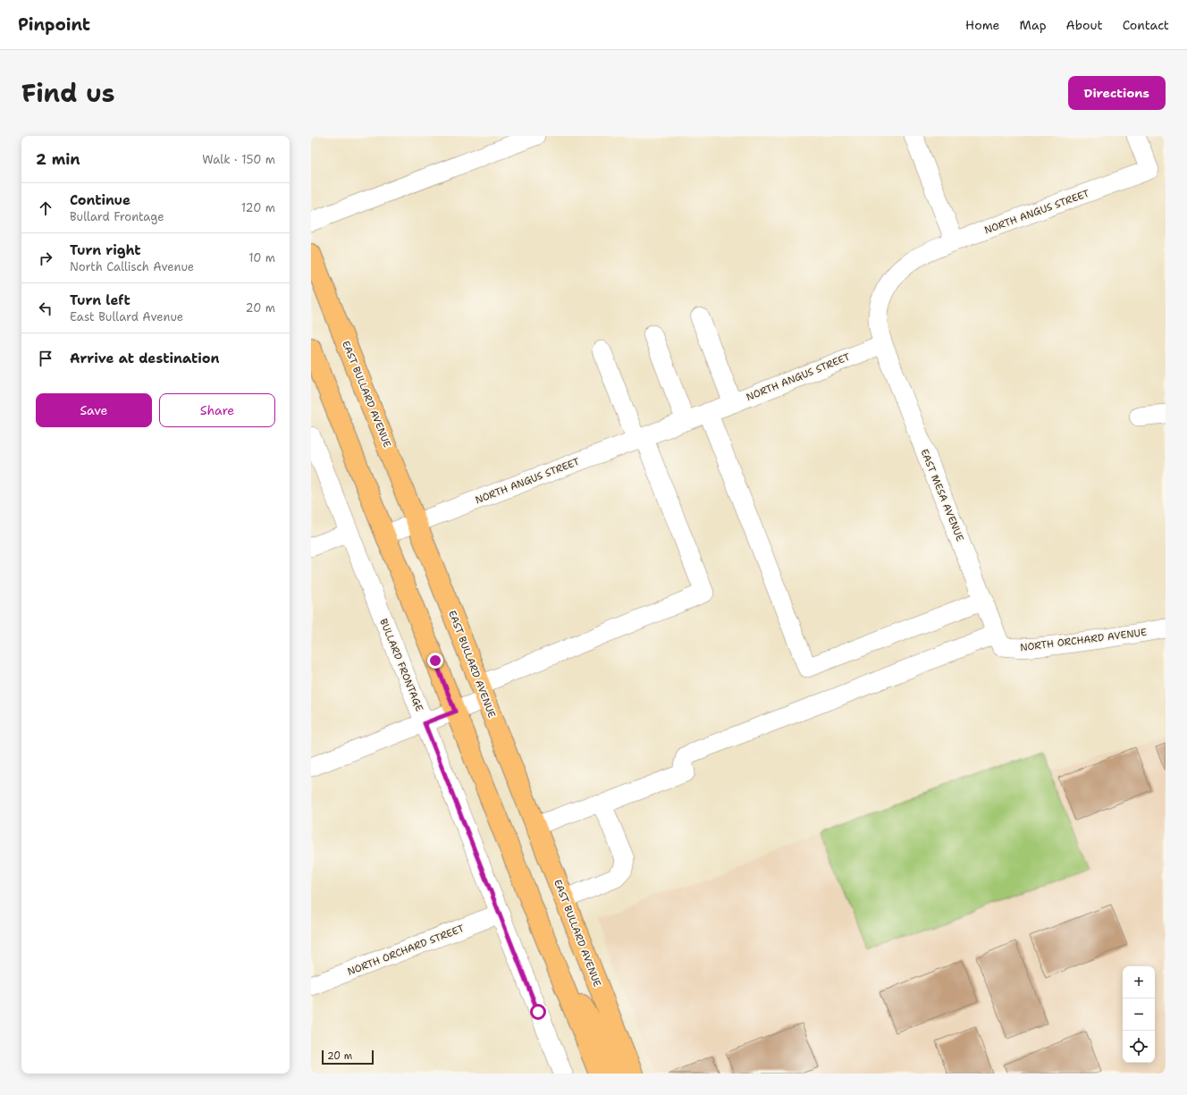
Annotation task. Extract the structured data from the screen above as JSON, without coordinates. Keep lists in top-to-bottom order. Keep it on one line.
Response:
{"streets":{"main road":["EAST BULLARD AVENUE"],"street":["NORTH ANGUS STREET","EAST MESA AVENUE","NORTH ORCHARD AVENUE","BULLARD FRONTAGE","NORTH ORCHARD STREET"]},"crossings":[["NORTH ANGUS STREET","EAST BULLARD AVENUE"],["NORTH ANGUS STREET","EAST MESA AVENUE"],["EAST MESA AVENUE","NORTH ORCHARD AVENUE"],["BULLARD FRONTAGE","NORTH ORCHARD STREET"]],"scale_bar":"20 m","page":{"header":"Pinpoint","nav":["Home","Map","About","Contact"],"title":"Find us","buttons":["Directions",["Save","Share"]],"heading":["2 min","Walk · 150 m"],"list":[["Continue","Bullard Frontage","120 m"],["Turn right","North Callisch Avenue","10 m"],["Turn left","East Bullard Avenue","20 m"],"Arrive at destination"],"map_buttons":["+","−"],"scale":"20 m"}}
